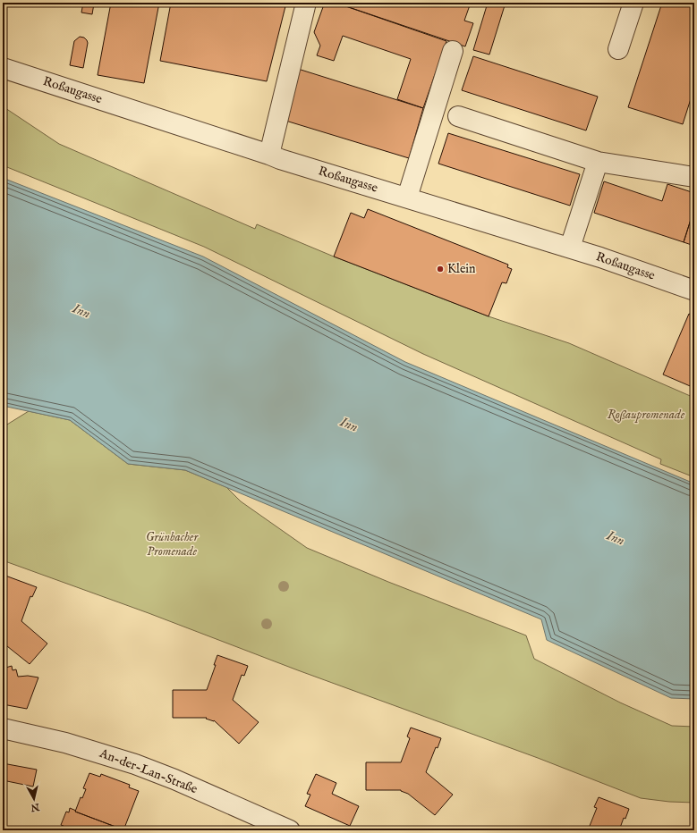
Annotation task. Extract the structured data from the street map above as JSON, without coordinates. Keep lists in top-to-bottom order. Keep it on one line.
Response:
{"streets":{"street":["Roßaugasse","An-der-Lan-Straße"]},"water":["Inn"],"parks":["Roßaupromenade","Grünbacher Promenade"],"places":["Klein"],"north":"bottom"}
